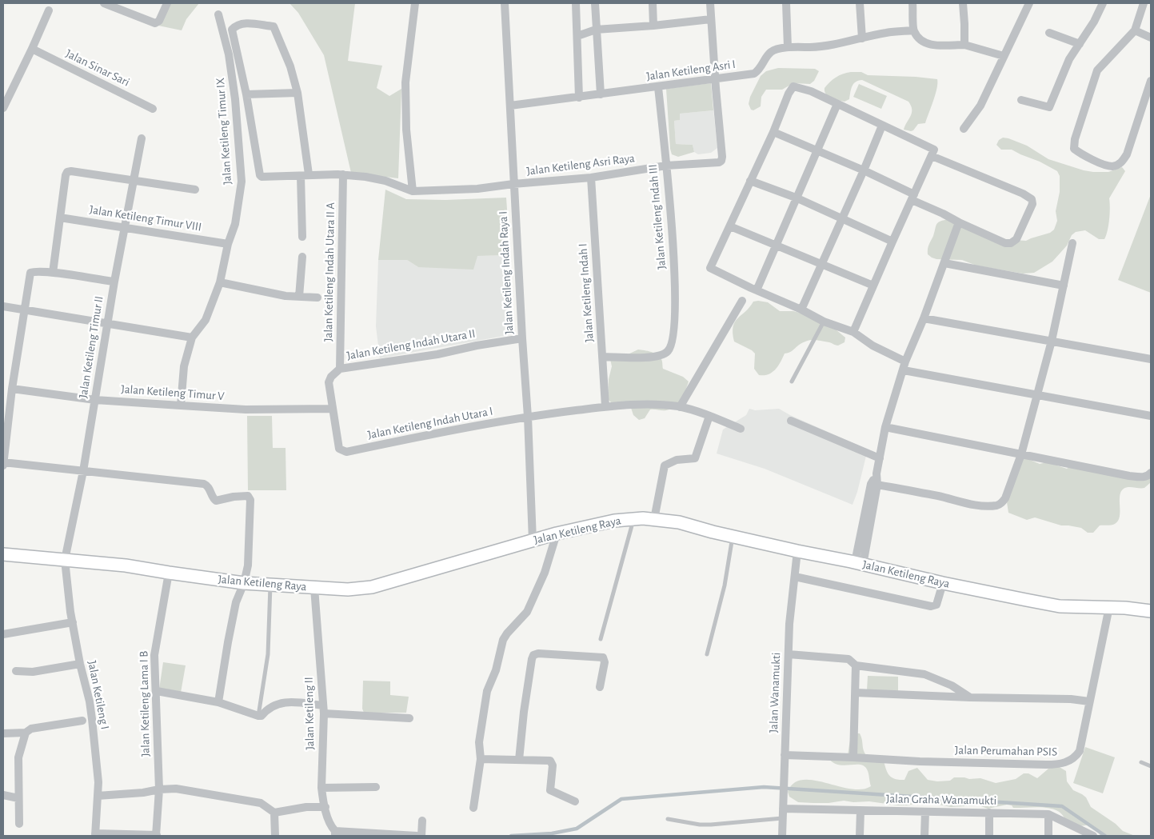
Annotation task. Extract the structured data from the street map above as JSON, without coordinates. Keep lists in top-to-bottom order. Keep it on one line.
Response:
{"streets":{"main road":["Jalan Ketileng Raya"],"street":["Jalan Sinar Sari","Jalan Ketileng Asri I","Jalan Ketileng Timur IX","Jalan Ketileng Asri Raya","Jalan Ketileng Indah III","Jalan Ketileng Timur VIII","Jalan Ketileng Indah Utara II A","Jalan Ketileng Indah Raya I","Jalan Ketileng Indah I","Jalan Ketileng Indah Utara II","Jalan Ketileng Timur II","Jalan Ketileng Timur V","Jalan Ketileng Indah Utara I","Jalan Wanamukti","Jalan Ketileng I","Jalan Ketileng Lama I B","Jalan Ketileng II","Jalan Perumahan PSIS","Jalan Graha Wanamukti"]},"crossings":[["Jalan Ketileng Asri I","Jalan Ketileng Asri Raya"],["Jalan Ketileng Asri I","Jalan Ketileng Indah III"],["Jalan Ketileng Asri I","Jalan Ketileng Indah Raya I"],["Jalan Ketileng Timur IX","Jalan Ketileng Timur VIII"],["Jalan Ketileng Timur IX","Jalan Ketileng Timur V"],["Jalan Ketileng Asri Raya","Jalan Ketileng Indah III"],["Jalan Ketileng Asri Raya","Jalan Ketileng Indah Raya I"],["Jalan Ketileng Asri Raya","Jalan Ketileng Indah I"],["Jalan Ketileng Indah III","Jalan Ketileng Indah I"],["Jalan Ketileng Timur VIII","Jalan Ketileng Timur II"],["Jalan Ketileng Indah Utara II A","Jalan Ketileng Indah Utara II"],["Jalan Ketileng Indah Raya I","Jalan Ketileng Indah Utara II"],["Jalan Ketileng Indah Raya I","Jalan Ketileng Indah Utara I"],["Jalan Ketileng Indah Raya I","Jalan Ketileng Raya"],["Jalan Ketileng Indah Utara II","Jalan Ketileng Timur V"],["Jalan Ketileng Indah Utara II","Jalan Ketileng Indah Utara I"],["Jalan Ketileng Timur II","Jalan Ketileng Timur V"],["Jalan Ketileng Timur II","Jalan Ketileng Raya"],["Jalan Ketileng Timur II","Jalan Ketileng I"],["Jalan Ketileng Raya","Jalan Wanamukti"],["Jalan Ketileng Raya","Jalan Ketileng I"],["Jalan Ketileng Raya","Jalan Ketileng Lama I B"],["Jalan Ketileng Raya","Jalan Ketileng II"],["Jalan Ketileng Raya","Jalan Perumahan PSIS"],["Jalan Wanamukti","Jalan Perumahan PSIS"],["Jalan Wanamukti","Jalan Graha Wanamukti"]]}
